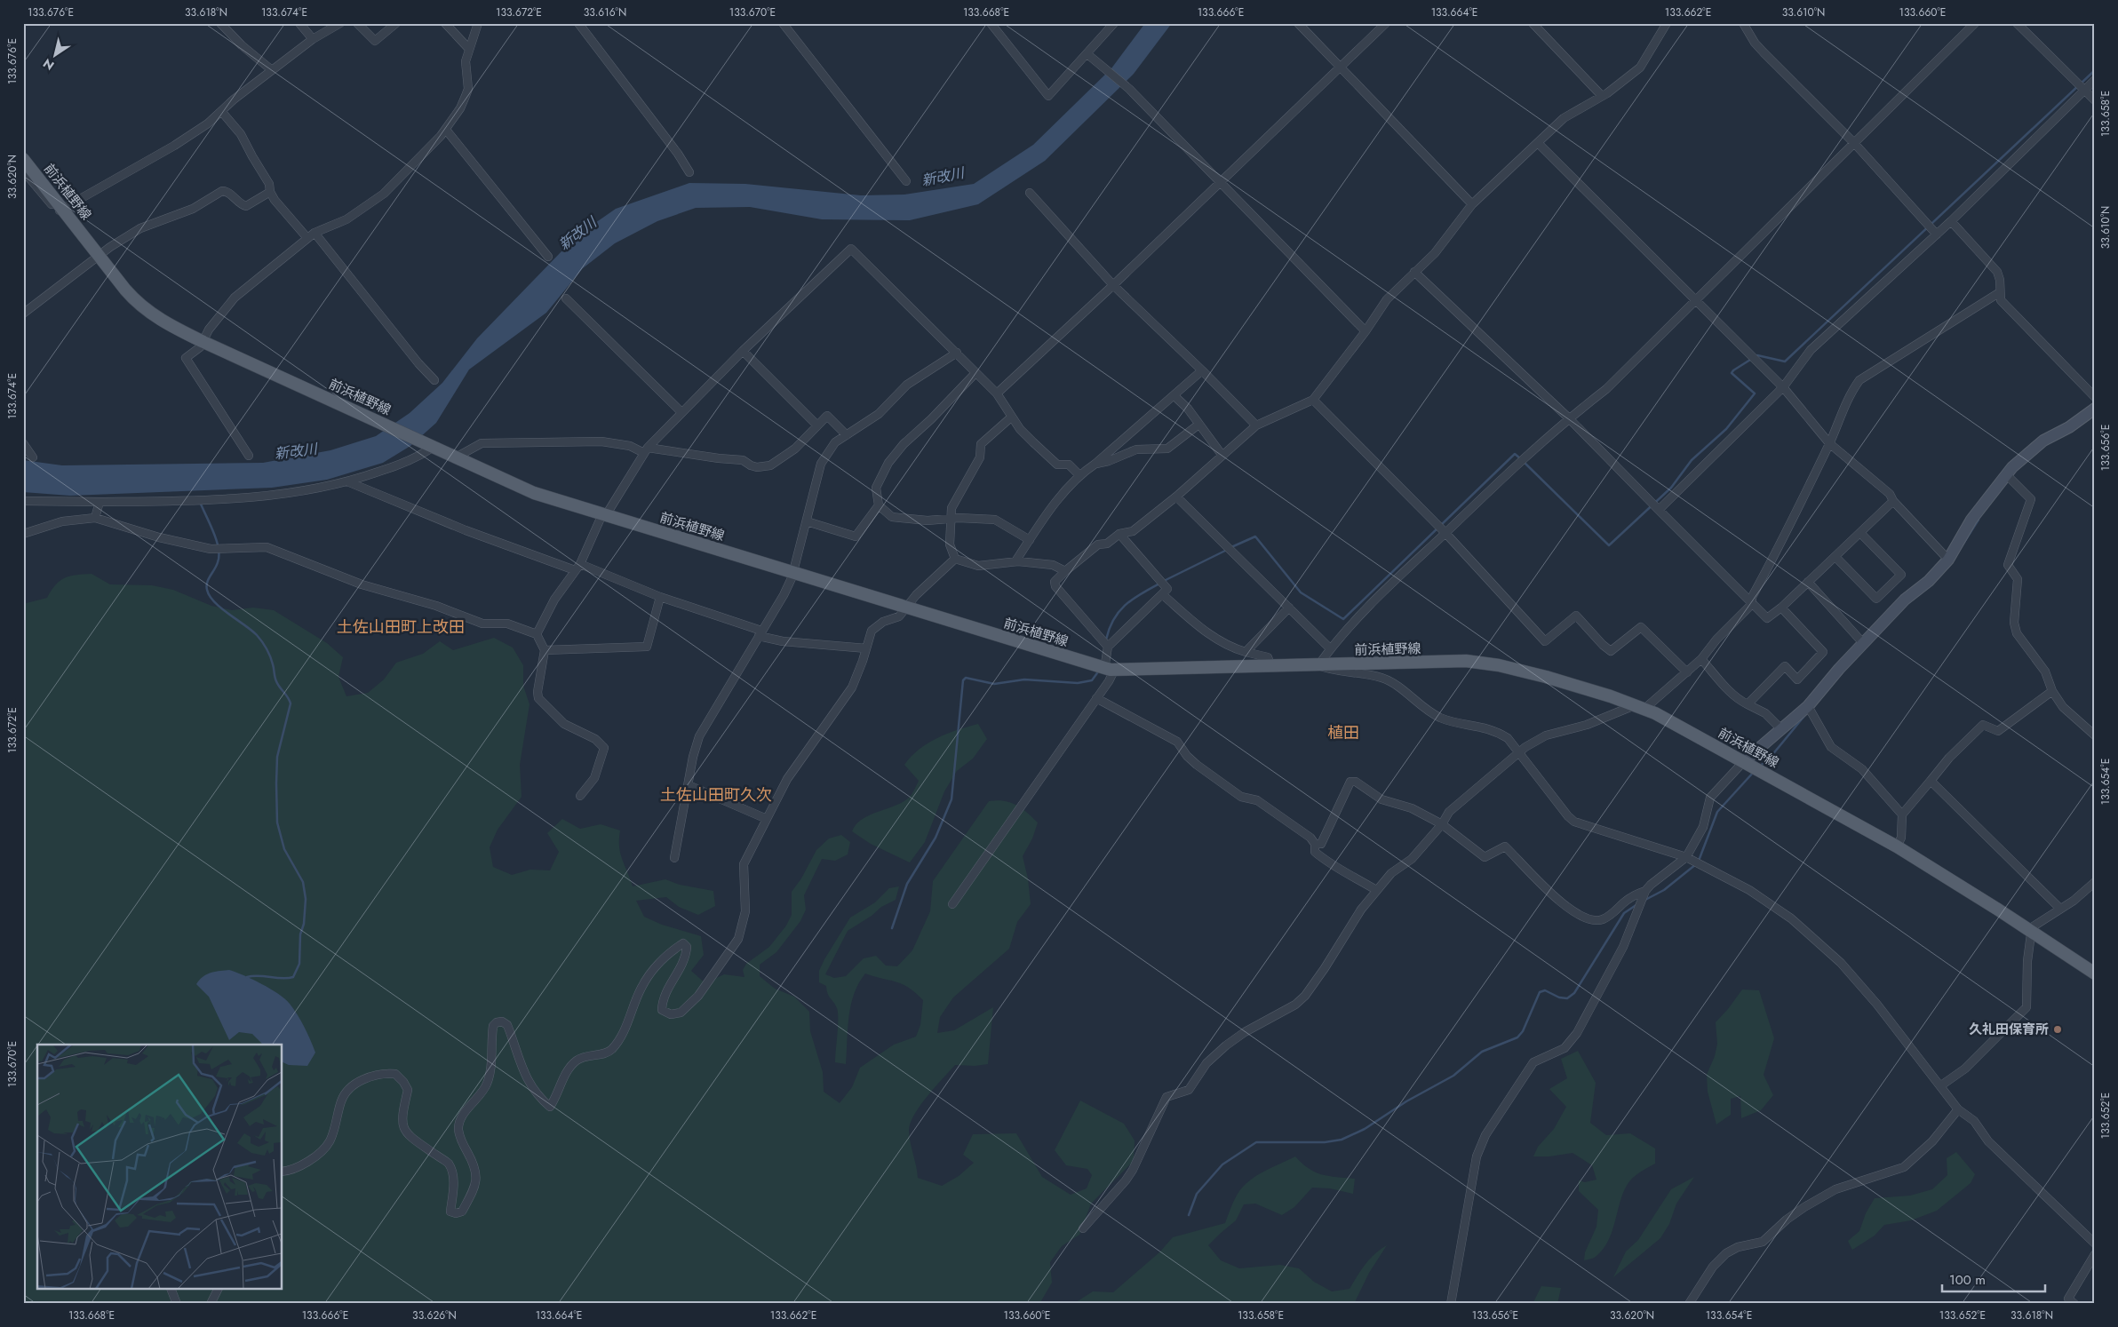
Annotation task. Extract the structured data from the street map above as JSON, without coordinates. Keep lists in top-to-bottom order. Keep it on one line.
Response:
{"streets":{"main road":["前浜植野線"]},"districts":["土佐山田町上改田","植田","土佐山田町久次"],"water":["新改川"],"places":["久礼田保育所"],"scale_bar":"100 m","north":"bottom left","coordinates":["133.676°E","33.618°N","133.674°E","133.672°E","33.616°N","133.670°E","133.668°E","133.666°E","133.664°E","133.662°E","33.610°N","133.660°E","133.658°E","33.620°N","133.656°E","133.654°E","133.652°E","33.626°N"]}
